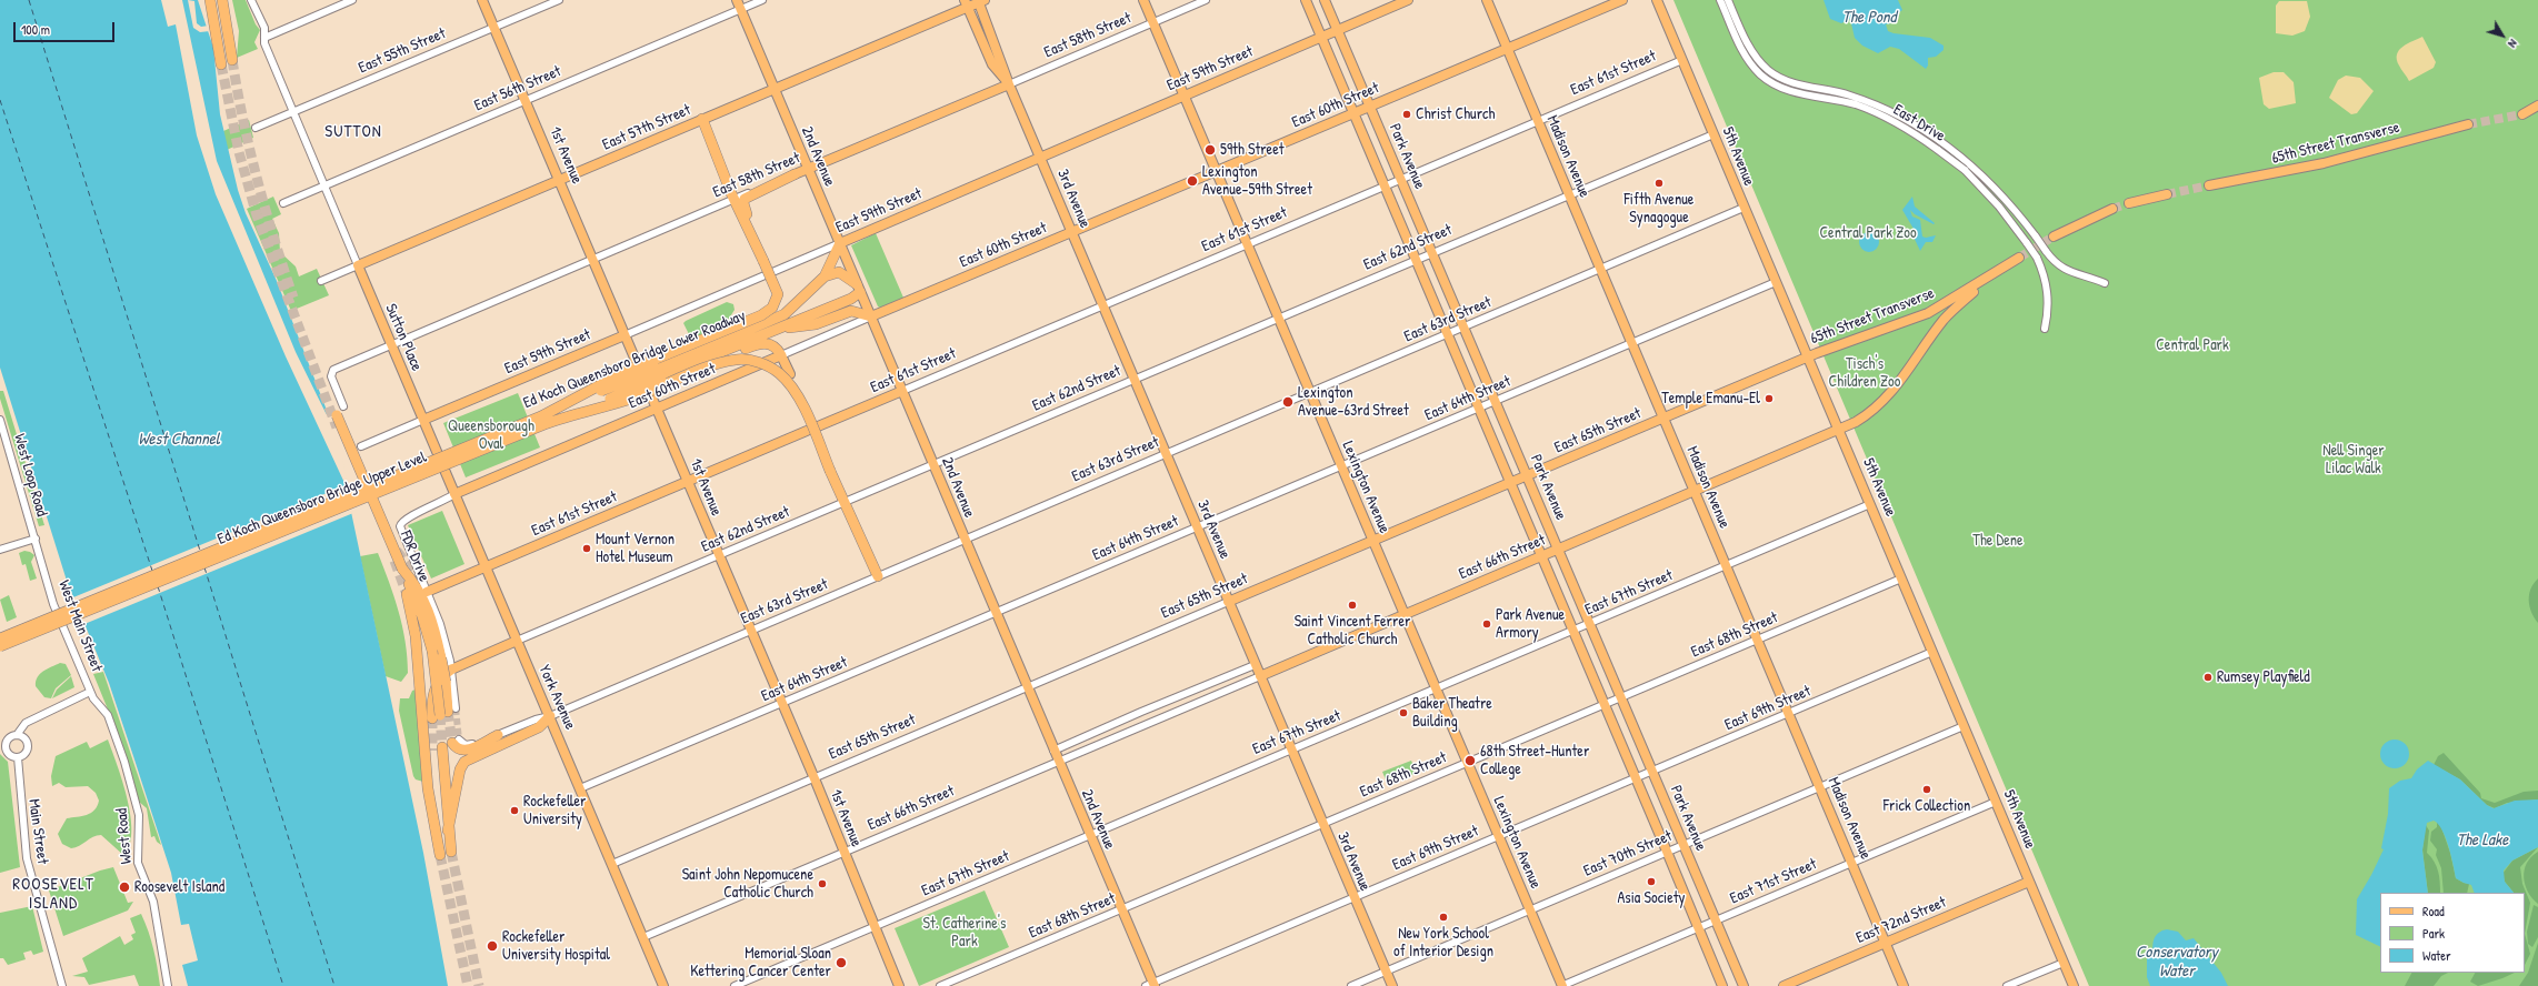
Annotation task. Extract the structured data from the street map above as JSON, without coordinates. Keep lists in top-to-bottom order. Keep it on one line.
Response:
{"streets":{"highway":["Ed Koch Queensboro Bridge Lower Roadway","Ed Koch Queensboro Bridge Upper Level","FDR Drive"],"main road":["East 58th Street","East 59th Street","East 61st Street","East 60th Street","East 57th Street","65th Street Transverse","1st Avenue","2nd Avenue","Park Avenue","Madison Avenue","5th Avenue","3rd Avenue","East 62nd Street","Sutton Place","East 65th Street","Lexington Avenue","East 66th Street","York Avenue","East 72nd Street"],"street":["East 55th Street","East 56th Street","East Drive","East 63rd Street","East 64th Street","West Loop Road","East 67th Street","West Main Street","East 68th Street","East 69th Street","Main Street","West Road","East 70th Street","East 71st Street"]},"crossings":[["East 58th Street","1st Avenue"],["East 58th Street","2nd Avenue"],["East 58th Street","3rd Avenue"],["East 58th Street","Sutton Place"],["East 58th Street","Lexington Avenue"],["East 55th Street","1st Avenue"],["East 59th Street","1st Avenue"],["East 59th Street","2nd Avenue"],["East 59th Street","Park Avenue"],["East 59th Street","3rd Avenue"],["East 59th Street","Sutton Place"],["East 59th Street","Lexington Avenue"],["East 59th Street","York Avenue"],["East 61st Street","1st Avenue"],["East 61st Street","2nd Avenue"],["East 61st Street","Park Avenue"],["East 61st Street","Madison Avenue"],["East 61st Street","5th Avenue"],["East 61st Street","3rd Avenue"],["East 61st Street","Lexington Avenue"],["East 61st Street","FDR Drive"],["East 61st Street","York Avenue"],["East 56th Street","1st Avenue"],["East 56th Street","2nd Avenue"],["East 60th Street","1st Avenue"],["East 60th Street","2nd Avenue"],["East 60th Street","Park Avenue"],["East 60th Street","Madison Avenue"],["East 60th Street","3rd Avenue"],["East 60th Street","Lexington Avenue"],["East 60th Street","FDR Drive"],["East 60th Street","York Avenue"],["East 57th Street","1st Avenue"],["East 57th Street","2nd Avenue"],["East 57th Street","3rd Avenue"],["East 57th Street","Sutton Place"],["65th Street Transverse","5th Avenue"],["65th Street Transverse","East 65th Street"],["65th Street Transverse","East 66th Street"],["1st Avenue","East 62nd Street"],["1st Avenue","East 63rd Street"],["1st Avenue","East 64th Street"],["1st Avenue","East 65th Street"],["1st Avenue","East 66th Street"],["1st Avenue","East 67th Street"],["2nd Avenue","East 62nd Street"],["2nd Avenue","East 63rd Street"],["2nd Avenue","East 64th Street"],["2nd Avenue","East 65th Street"],["2nd Avenue","East 66th Street"],["2nd Avenue","East 67th Street"],["2nd Avenue","East 68th Street"],["2nd Avenue","East 69th Street"],["Park Avenue","East 62nd Street"],["Park Avenue","East 63rd Street"],["Park Avenue","East 64th Street"],["Park Avenue","East 65th Street"],["Park Avenue","East 66th Street"],["Park Avenue","East 67th Street"],["Park Avenue","East 68th Street"],["Park Avenue","East 69th Street"],["Park Avenue","East 70th Street"],["Park Avenue","East 71st Street"],["Madison Avenue","East 62nd Street"],["Madison Avenue","East 63rd Street"],["Madison Avenue","East 64th Street"],["Madison Avenue","East 65th Street"],["Madison Avenue","East 66th Street"],["Madison Avenue","East 67th Street"],["Madison Avenue","East 68th Street"],["Madison Avenue","East 69th Street"],["Madison Avenue","East 70th Street"],["Madison Avenue","East 71st Street"],["Madison Avenue","East 72nd Street"],["5th Avenue","East 62nd Street"],["5th Avenue","East 63rd Street"],["5th Avenue","East 64th Street"],["5th Avenue","East 65th Street"],["5th Avenue","East 66th Street"],["5th Avenue","East 67th Street"],["5th Avenue","East 68th Street"],["5th Avenue","East 69th Street"],["5th Avenue","East 70th Street"],["5th Avenue","East 71st Street"],["5th Avenue","East 72nd Street"],["3rd Avenue","East 62nd Street"],["3rd Avenue","East 63rd Street"],["3rd Avenue","East 64th Street"],["3rd Avenue","East 65th Street"],["3rd Avenue","East 66th Street"],["3rd Avenue","East 67th Street"],["3rd Avenue","East 68th Street"],["3rd Avenue","East 69th Street"],["3rd Avenue","East 70th Street"],["East 62nd Street","Lexington Avenue"],["East 62nd Street","Ed Koch Queensboro Bridge Upper Level"],["East 62nd Street","FDR Drive"],["East 62nd Street","York Avenue"],["East 63rd Street","Lexington Avenue"],["East 63rd Street","Ed Koch Queensboro Bridge Upper Level"],["East 63rd Street","York Avenue"],["Sutton Place","York Avenue"],["East 64th Street","Lexington Avenue"],["East 64th Street","York Avenue"],["East 65th Street","Lexington Avenue"],["East 65th Street","York Avenue"],["West Loop Road","West Main Street"],["Lexington Avenue","East 66th Street"],["Lexington Avenue","East 67th Street"],["Lexington Avenue","East 68th Street"],["Lexington Avenue","East 69th Street"],["Lexington Avenue","East 70th Street"],["Lexington Avenue","East 71st Street"],["East 66th Street","York Avenue"],["West Main Street","Main Street"],["West Main Street","West Road"]],"districts":["SUTTON","ROOSEVELT ISLAND"],"water":["The Pond","West Channel","The Lake","Conservatory Water"],"parks":["Central Park Zoo","Central Park","Tisch's Children Zoo","Queensborough Oval","Nell Singer Lilac Walk","The Dene","St. Catherine's Park"],"places":["Christ Church","59th Street","Lexington Avenue–59th Street","Fifth Avenue Synagogue","Temple Emanu-El","Lexington Avenue–63rd Street","Mount Vernon Hotel Museum","Saint Vincent Ferrer Catholic Church","Park Avenue Armory","Rumsey Playfield","Baker Theatre Building","68th Street–Hunter College","Frick Collection","Rockefeller University","Asia Society","Saint John Nepomucene Catholic Church","Roosevelt Island","New York School of Interior Design","Rockefeller University Hospital","Memorial Sloan Kettering Cancer Center"],"legend":["Road","Park","Water"],"scale_bar":"100 m","north":"bottom right"}
